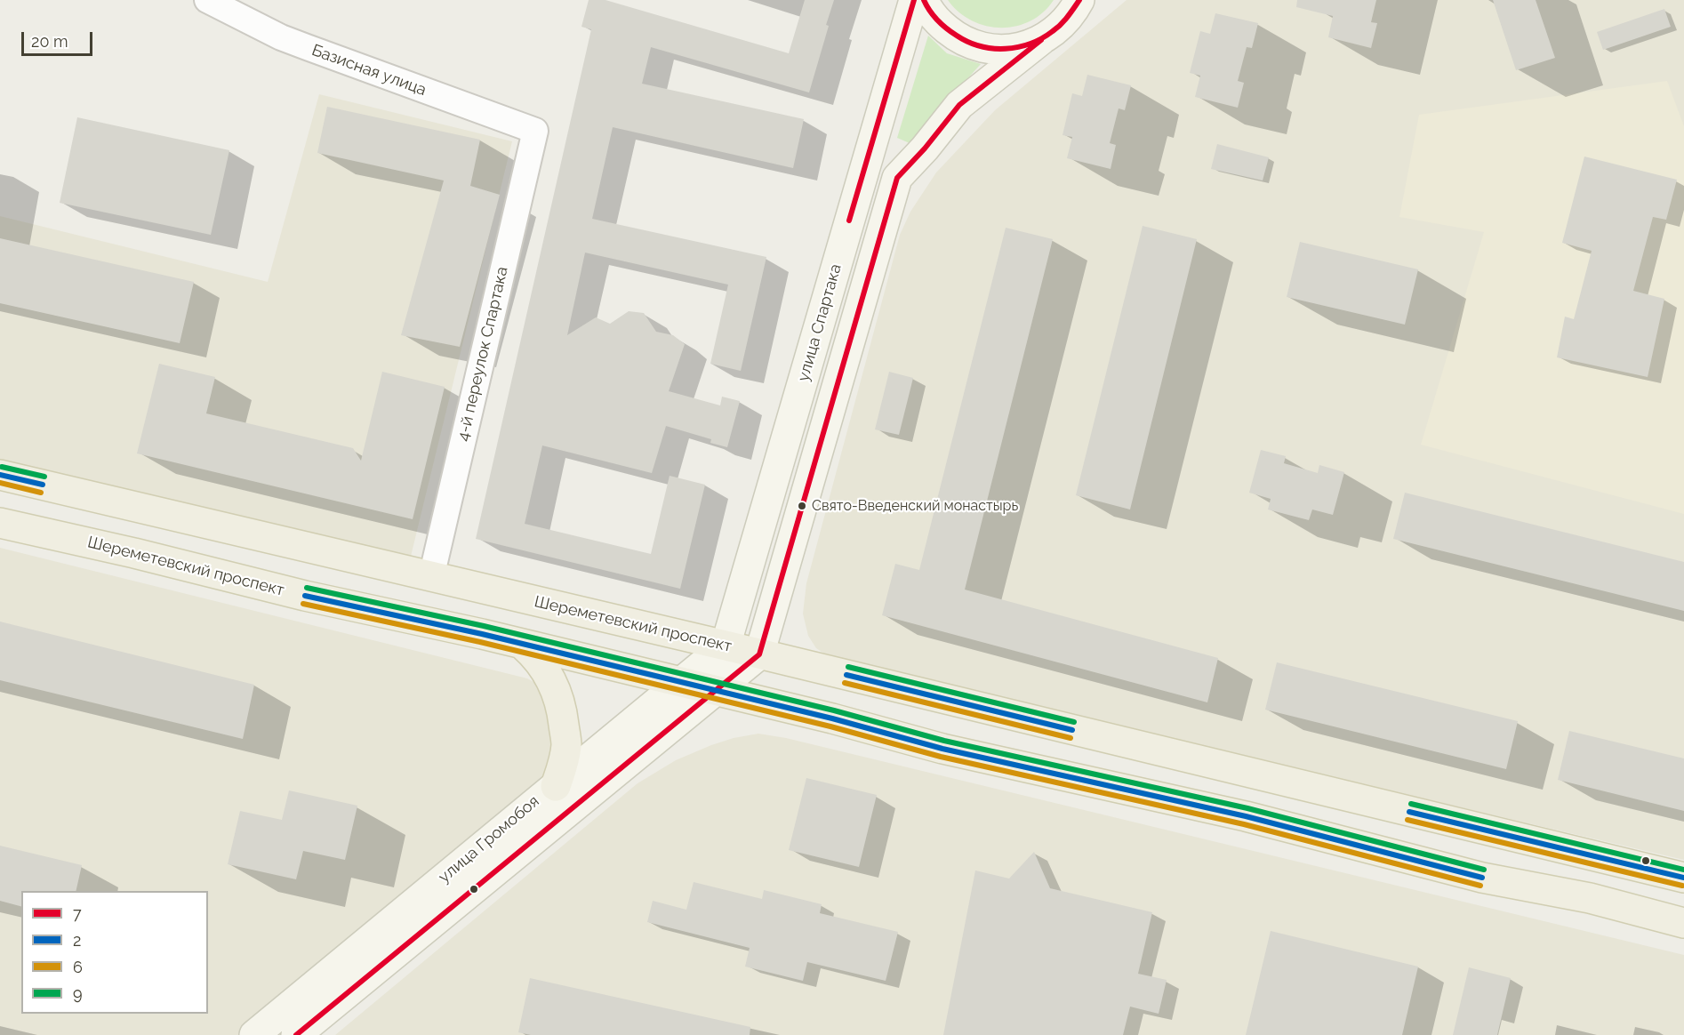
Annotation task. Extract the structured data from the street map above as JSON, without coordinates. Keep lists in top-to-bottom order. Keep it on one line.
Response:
{"streets":{"main road":["улица Спартака","Шереметевский проспект","улица Громобоя"],"street":["Базисная улица","4-й переулок Спартака"]},"crossings":[["Базисная улица","4-й переулок Спартака"],["улица Спартака","Шереметевский проспект"],["улица Спартака","улица Громобоя"],["4-й переулок Спартака","Шереметевский проспект"],["Шереметевский проспект","улица Громобоя"]],"places":["Свято-Введенский монастырь"],"lines":["transit line 7","transit line 9","transit line 2","transit line 6"],"legend":["7","2","6","9"],"scale_bar":"20 m"}
